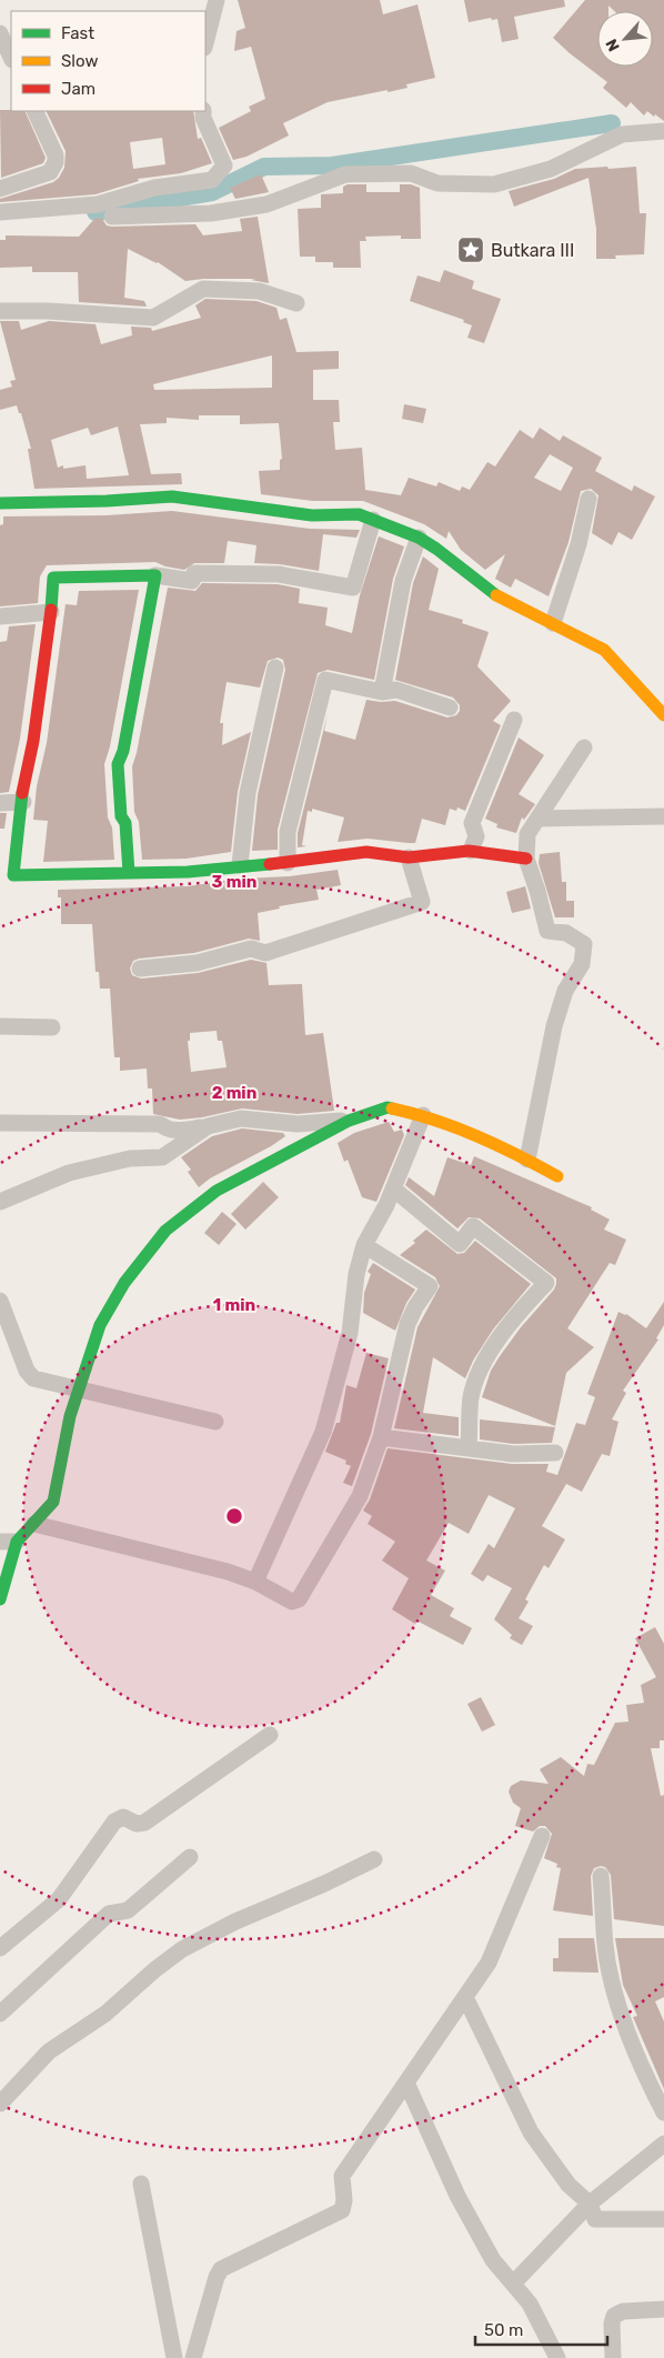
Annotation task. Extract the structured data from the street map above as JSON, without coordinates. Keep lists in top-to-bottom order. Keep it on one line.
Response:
{"places":{"place":["Butkara III"]},"legend":["Fast","Slow","Jam"],"scale_bar":"50 m","north":"bottom left","rings":["3 min","2 min","1 min"]}
